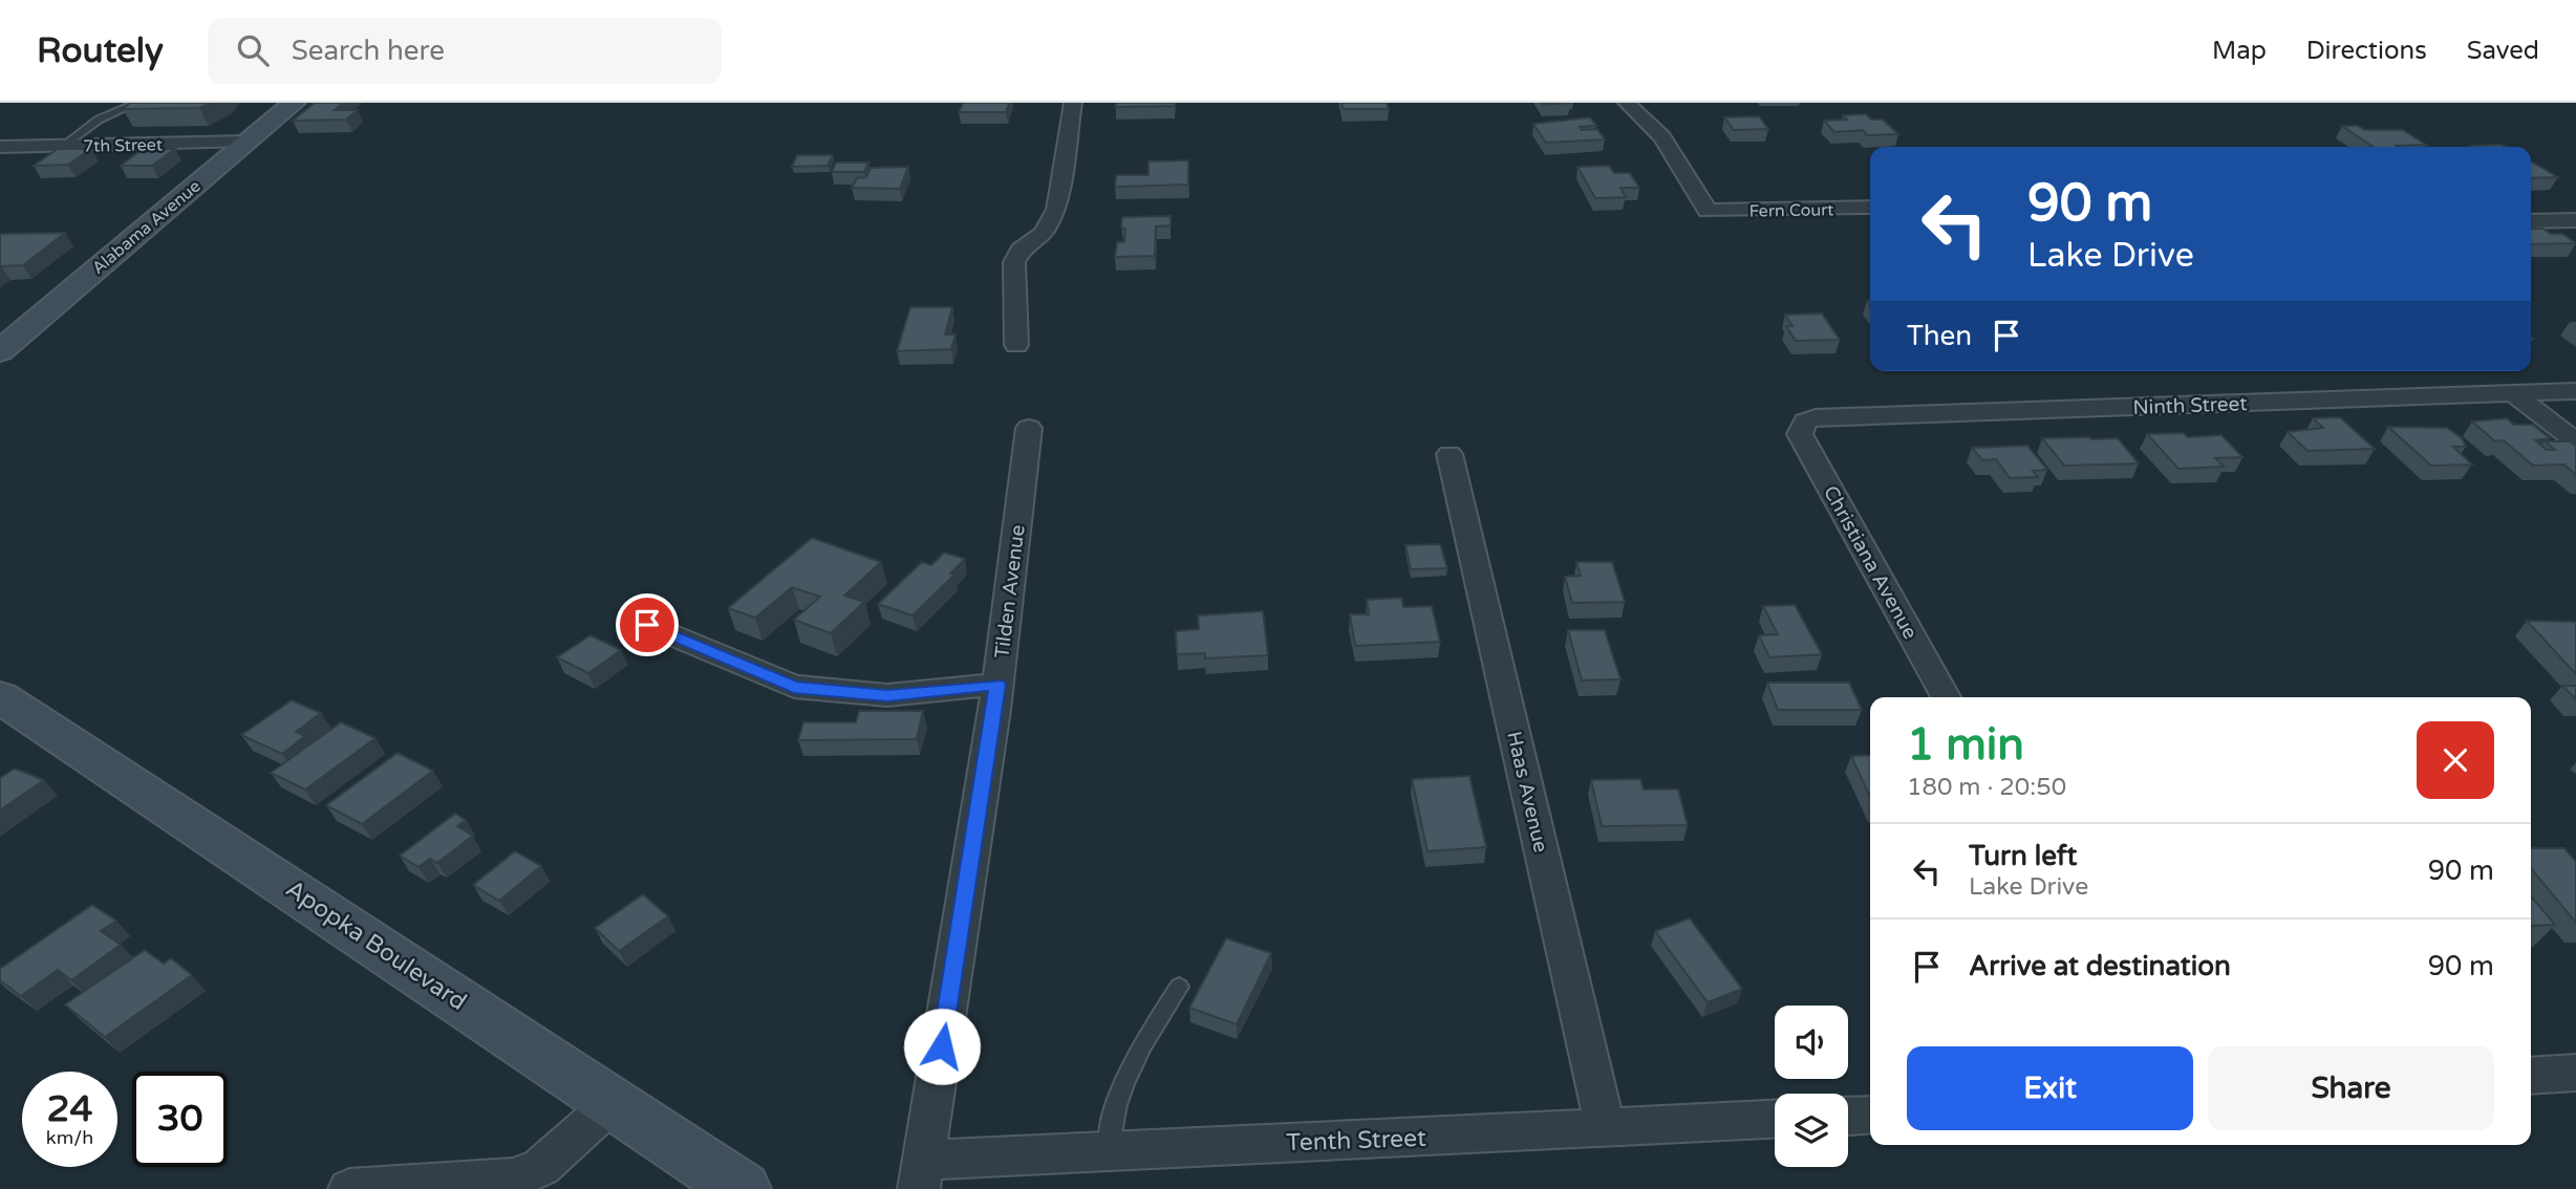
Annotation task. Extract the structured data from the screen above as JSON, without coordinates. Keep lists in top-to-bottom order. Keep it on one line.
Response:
{"streets":{"street":["7th Street","Fern Court","Alabama Avenue","Ninth Street","Christiana Avenue","Tilden Avenue","Haas Avenue","Apopka Boulevard","Tenth Street"]},"crossings":[["7th Street","Alabama Avenue"],["Ninth Street","Christiana Avenue"],["Tilden Avenue","Tenth Street"],["Haas Avenue","Tenth Street"]],"page":{"header":"Routely","search":"Search here","nav":["Map","Directions","Saved"],"turn":["90 m","Lake Drive"],"then":"Then","heading":["1 min","180 m · 20:50"],"list":[{"name":"Turn left","note":"Lake Drive","value":"90 m"},{"name":"Arrive at destination","value":"90 m"}],"buttons":["Exit","Share"],"speed":"24 km/h","limit":"30"}}
